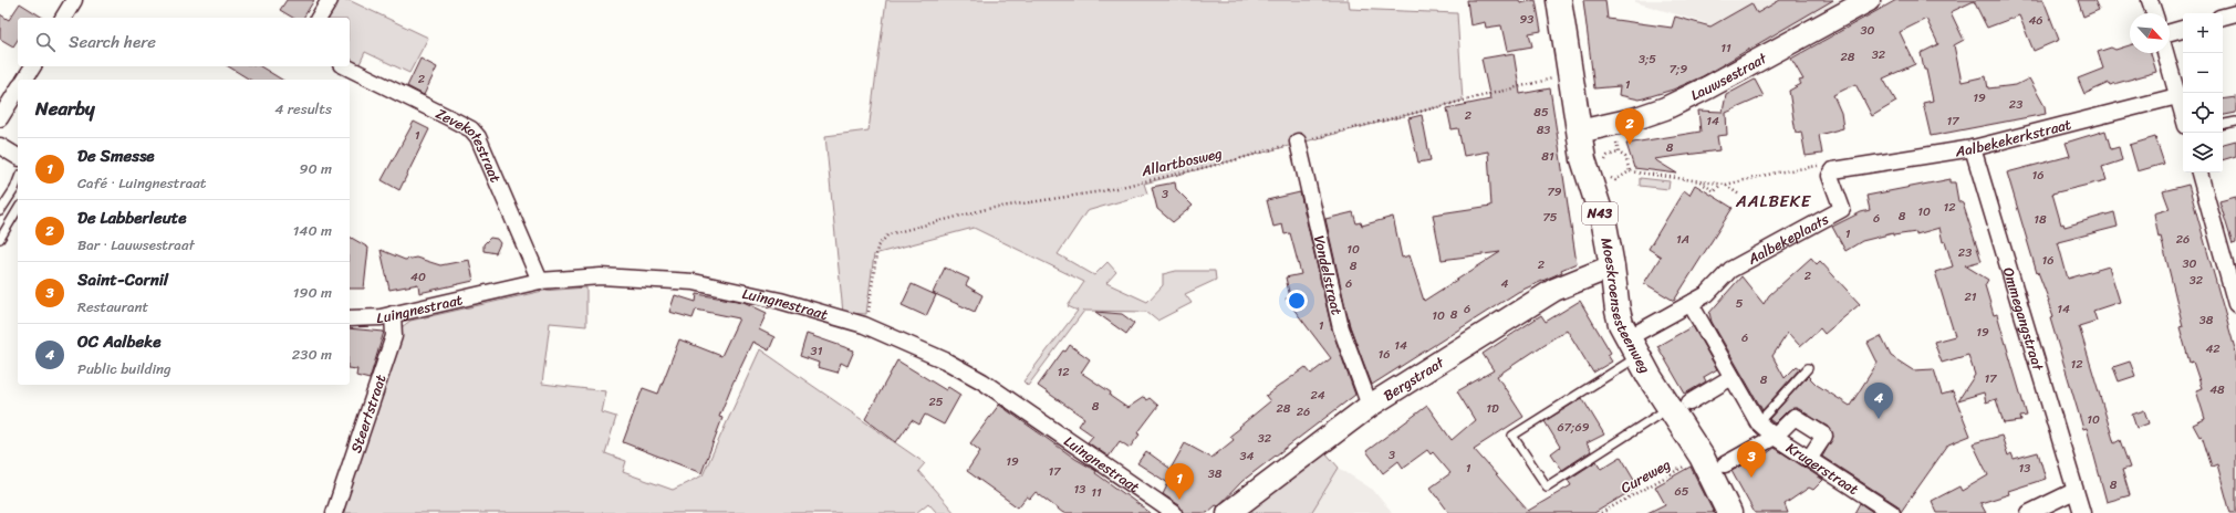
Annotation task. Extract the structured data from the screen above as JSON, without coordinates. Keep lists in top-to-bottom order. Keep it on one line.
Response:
{"streets":{"main road":["N43","Moeskroensesteenweg"],"street":["Lauwsestraat","Aalbekekerkstraat","Zevekotestraat","Aalbekeplaats","Vondelstraat","Luingnestraat","Ommegangstraat","Bergstraat","Steertstraat","Krugerstraat"],"path":["Allartbosweg","Cureweg"]},"crossings":[["Lauwsestraat","Moeskroensesteenweg"],["Aalbekekerkstraat","Aalbekeplaats"],["Aalbekekerkstraat","Ommegangstraat"],["Zevekotestraat","Luingnestraat"],["Allartbosweg","Vondelstraat"],["Allartbosweg","Luingnestraat"],["Allartbosweg","Moeskroensesteenweg"],["Aalbekeplaats","Moeskroensesteenweg"],["Vondelstraat","Bergstraat"],["Luingnestraat","Steertstraat"],["Moeskroensesteenweg","Bergstraat"],["Moeskroensesteenweg","Cureweg"]],"districts":["AALBEKE"],"house_numbers":["93","46","30","11","32","28","3;5","7;9","2","1","19","23","85","2","14","17","83","1","8","81","16","79","3","12","10","8","75","6","18","1","1A","26","10","23","16","30","2","8","2","40","32","6","4","21","5","6","14","8","10","38","1","19","6","14","42","31","16","12","12","17","8","48","24","25","8","28","1D","26","10","67;69","32","3","34","19","1","13","17","38","8","13","65","11"],"north":"bottom right","page":{"map_buttons":["+","−"],"search":"Search here","heading":["Nearby","4 results"],"pins":["2","4","3","1"],"list":[{"mark":"1","name":"De Smesse","note":"Café · Luingnestraat","value":"90 m"},{"mark":"2","name":"De Labberleute","note":"Bar · Lauwsestraat","value":"140 m"},{"mark":"3","name":"Saint-Cornil","note":"Restaurant","value":"190 m"},{"mark":"4","name":"OC Aalbeke","note":"Public building","value":"230 m"}]}}
